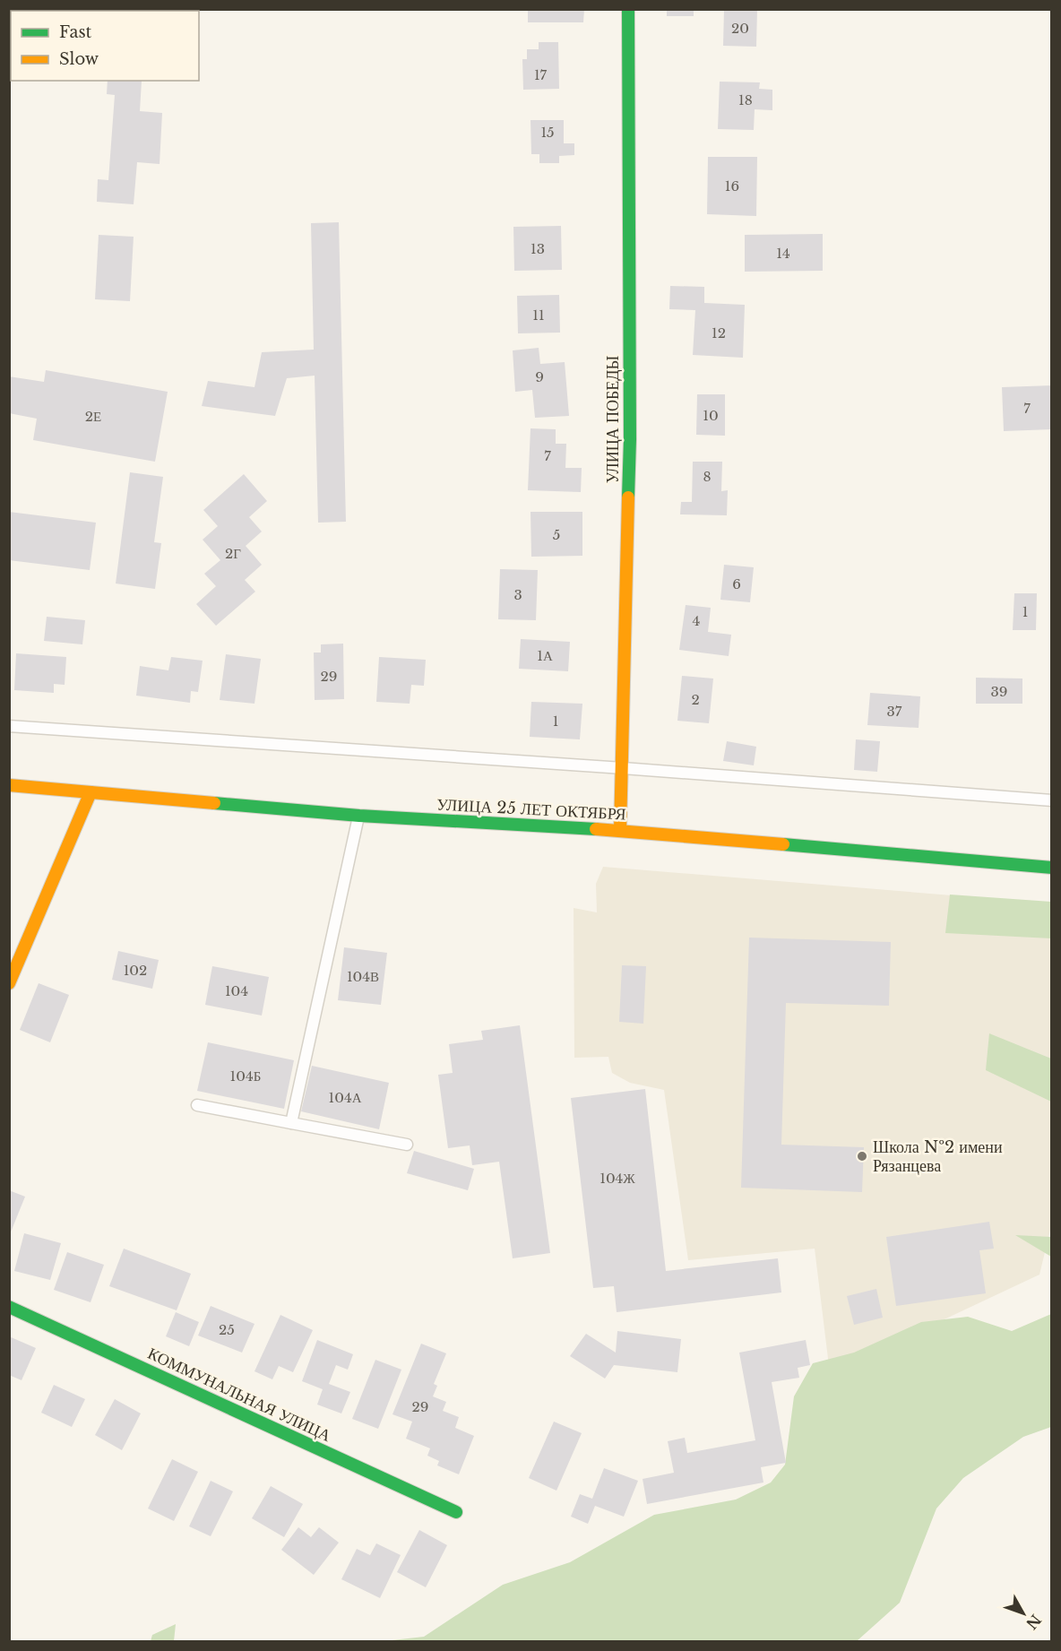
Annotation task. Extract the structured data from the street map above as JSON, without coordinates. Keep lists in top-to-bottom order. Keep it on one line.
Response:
{"streets":{"street":["УЛИЦА ПОБЕДЫ","УЛИЦА 25 ЛЕТ ОКТЯБРЯ","КОММУНАЛЬНАЯ УЛИЦА"]},"crossings":[["УЛИЦА ПОБЕДЫ","УЛИЦА 25 ЛЕТ ОКТЯБРЯ"]],"places":["Школа №2 имени Рязанцева"],"house_numbers":["20","17","18","15","16","13","14","11","12","9","7","10","2Е","7","8","5","2Г","6","3","1","4","1А","29","39","2","37","1","102","104В","104","104Б","104А","104Ж","25","29"],"legend":["Fast","Slow"],"north":"bottom right"}
